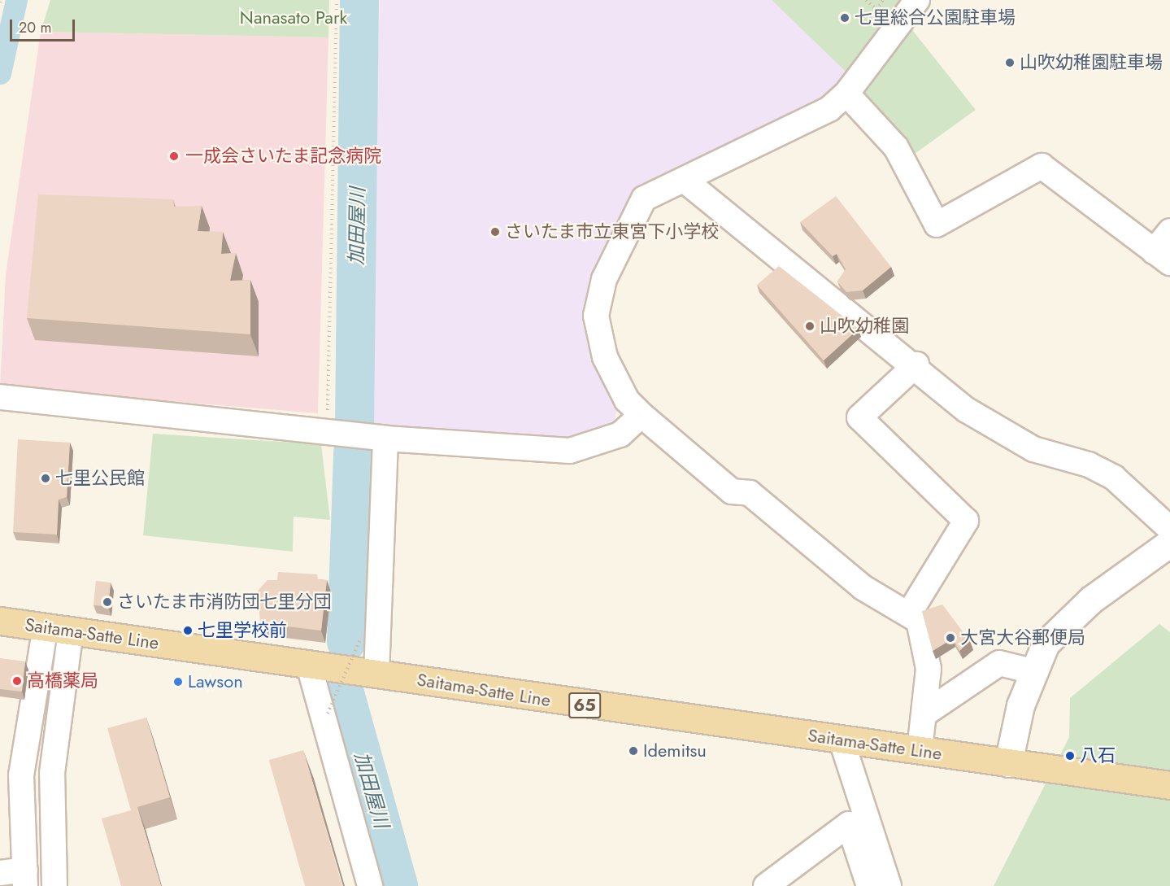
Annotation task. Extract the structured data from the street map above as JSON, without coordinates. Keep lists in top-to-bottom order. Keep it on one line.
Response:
{"streets":{"main road":["Saitama-Satte Line","65"]},"water":["加田屋川"],"parks":["Nanasato Park"],"places":["七里総合公園駐車場","山吹幼稚園駐車場","一成会さいたま記念病院","さいたま市立東宮下小学校","山吹幼稚園","七里公民館","さいたま市消防団七里分団","七里学校前","大宮大谷郵便局","高橋薬局","Lawson","Idemitsu","八石"],"scale_bar":"20 m"}
